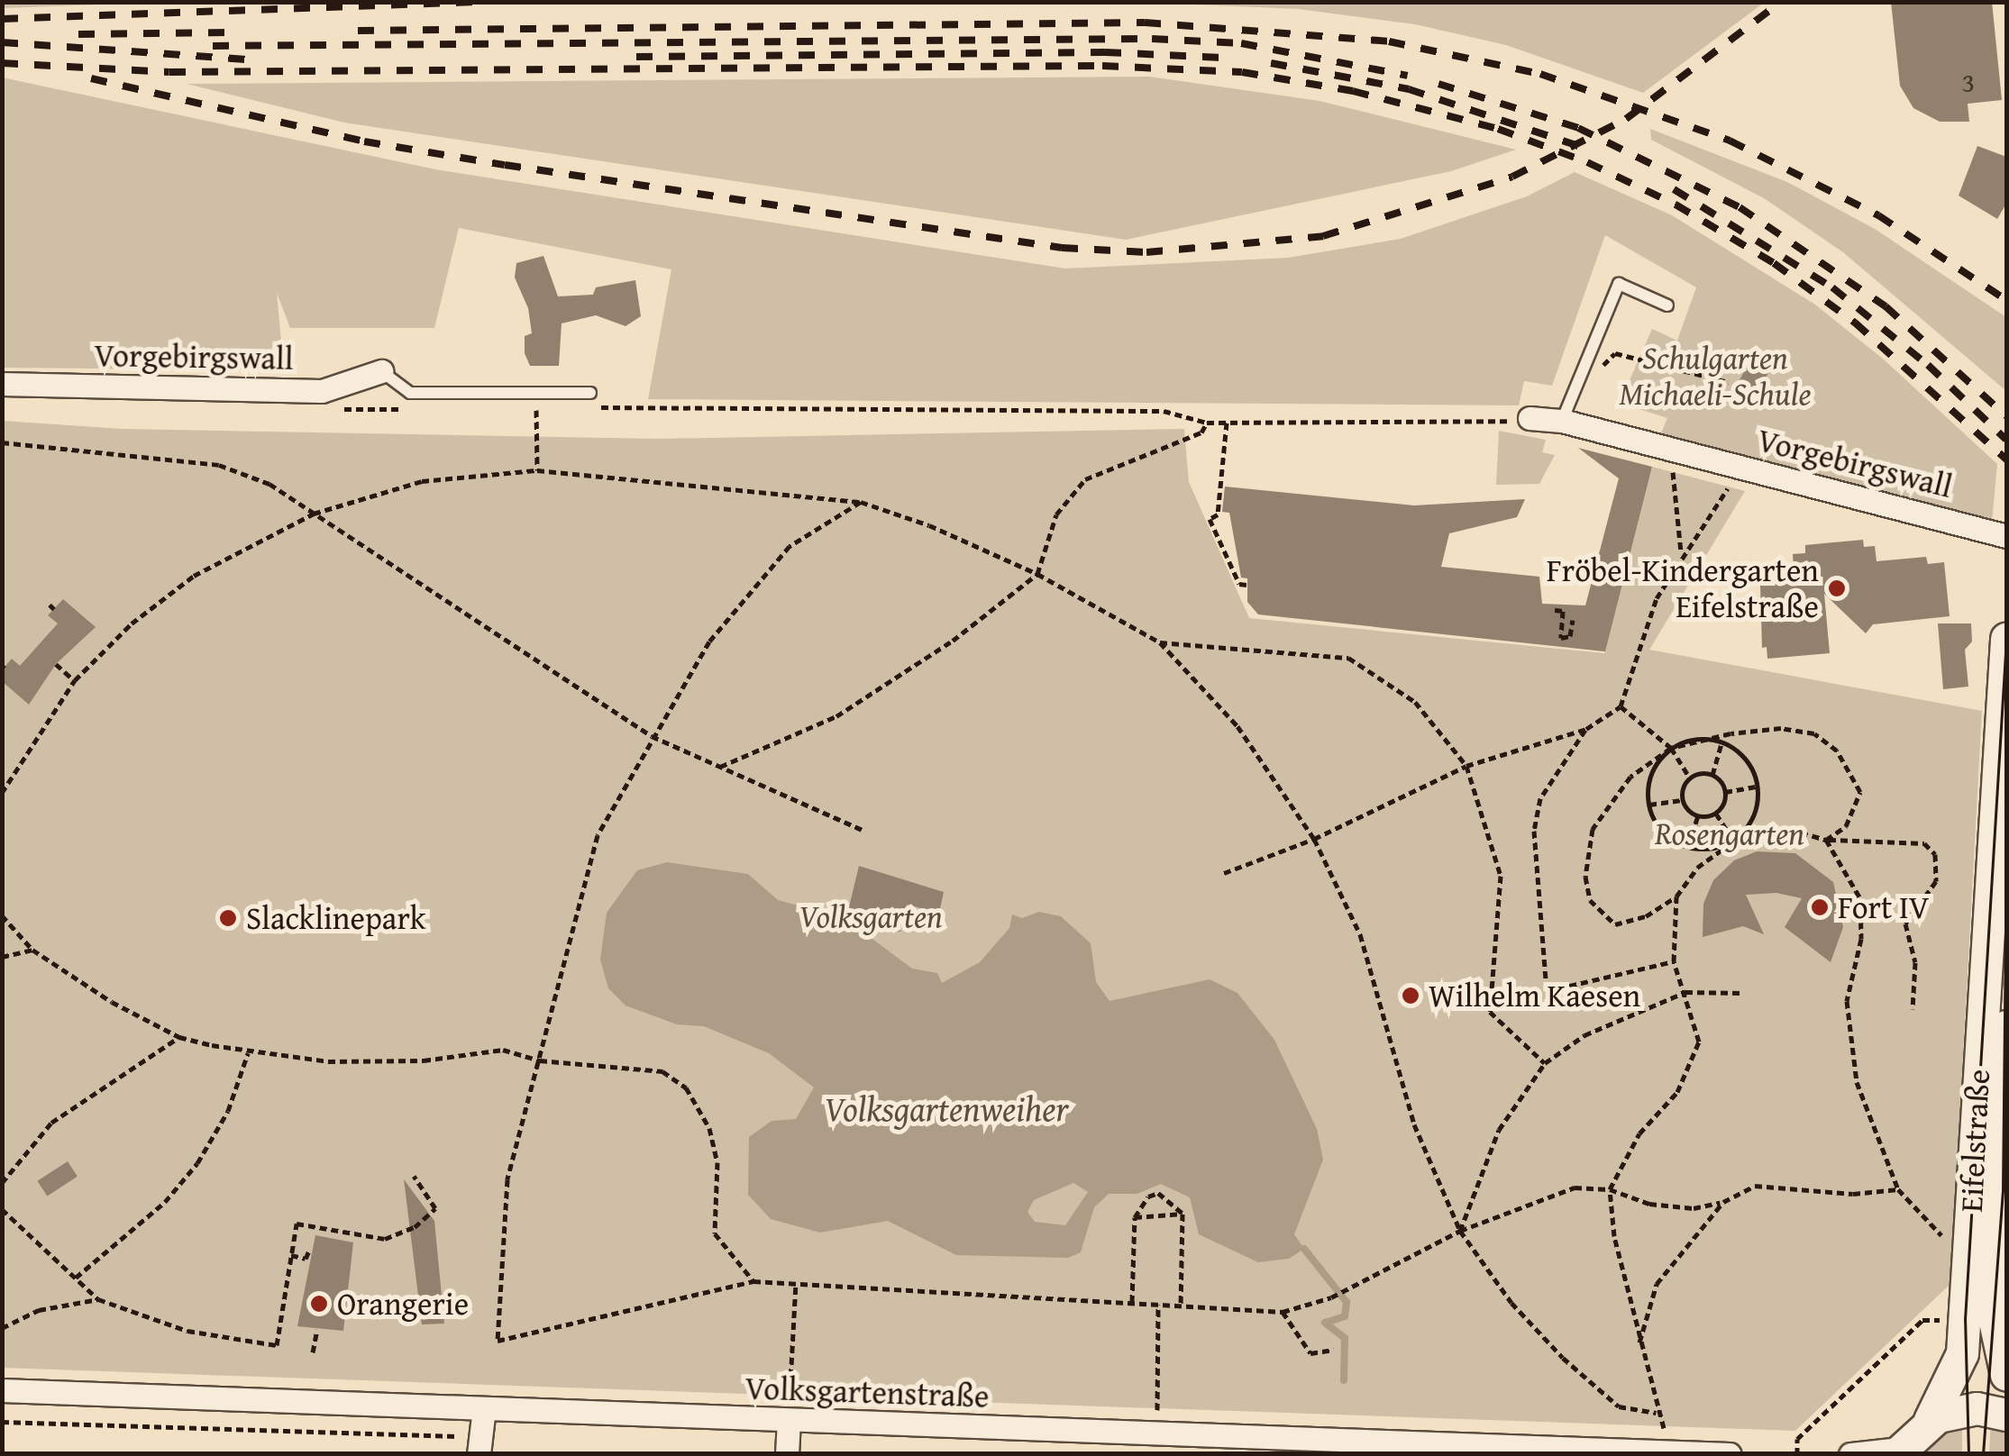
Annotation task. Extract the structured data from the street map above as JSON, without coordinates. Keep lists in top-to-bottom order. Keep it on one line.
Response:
{"streets":{"street":["Vorgebirgswall","Eifelstraße","Volksgartenstraße"]},"water":["Volksgartenweiher"],"parks":["Schulgarten Michaeli-Schule","Rosengarten","Volksgarten"],"places":["Fröbel-Kindergarten Eifelstraße","Fort IV","Slacklinepark","Wilhelm Kaesen","Orangerie"],"house_numbers":["3"]}
